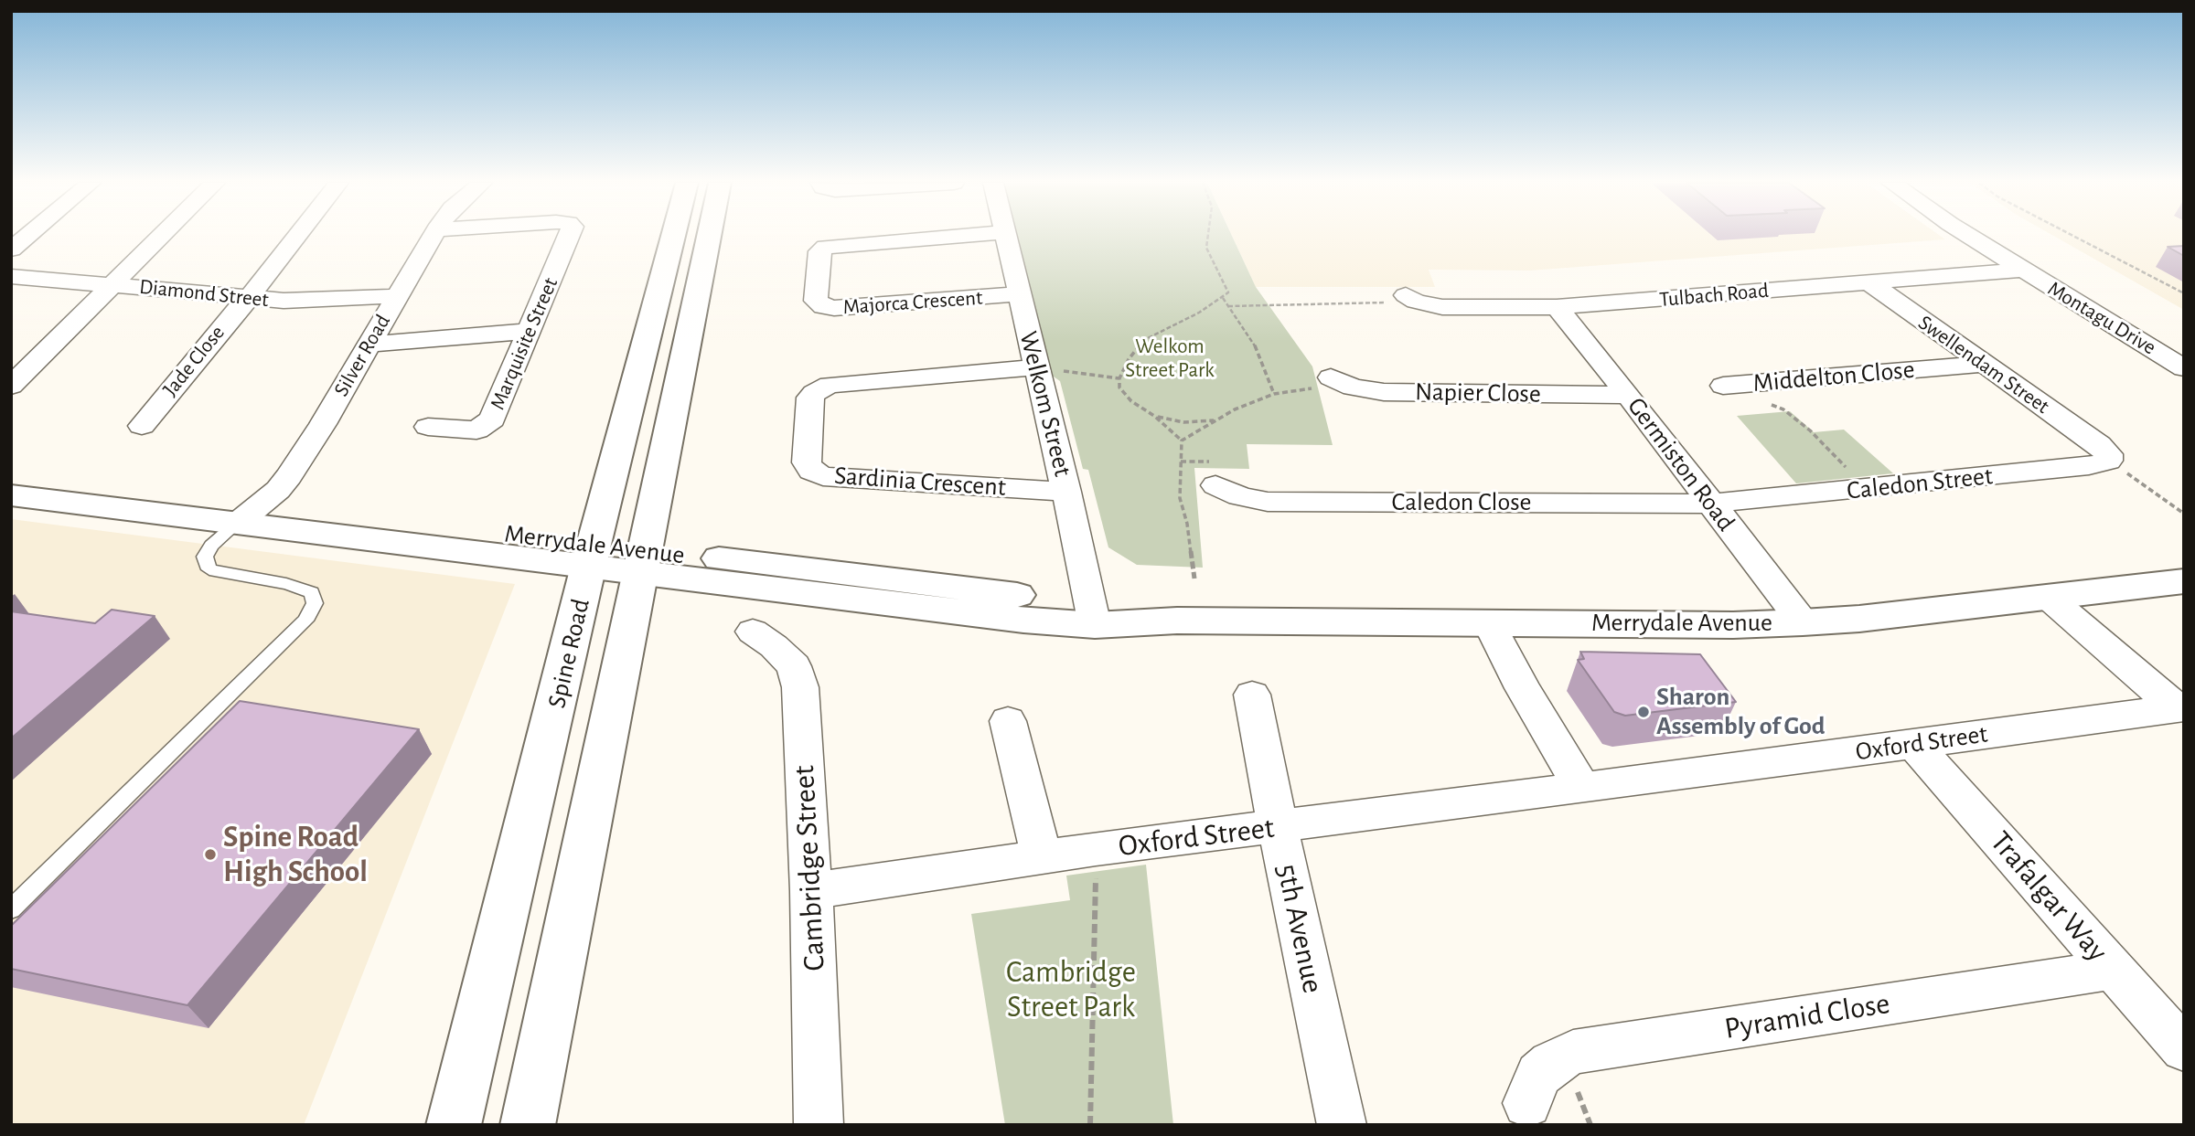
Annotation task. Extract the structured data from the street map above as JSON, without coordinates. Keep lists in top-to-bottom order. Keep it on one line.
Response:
{"streets":{"main road":["Merrydale Avenue","Spine Road"],"street":["Diamond Street","Tulbach Road","Majorca Crescent","Montagu Drive","Marquisite Street","Silver Road","Jade Close","Swellendam Street","Middelton Close","Napier Close","Welkom Street","Germiston Road","Sardinia Crescent","Caledon Street","Caledon Close","Oxford Street","Cambridge Street","Trafalgar Way","5th Avenue","Pyramid Close"]},"crossings":[["Diamond Street","Silver Road"],["Diamond Street","Jade Close"],["Tulbach Road","Montagu Drive"],["Tulbach Road","Swellendam Street"],["Tulbach Road","Germiston Road"],["Majorca Crescent","Welkom Street"],["Silver Road","Merrydale Avenue"],["Swellendam Street","Middelton Close"],["Swellendam Street","Caledon Street"],["Napier Close","Germiston Road"],["Welkom Street","Sardinia Crescent"],["Welkom Street","Merrydale Avenue"],["Germiston Road","Caledon Street"],["Germiston Road","Caledon Close"],["Germiston Road","Merrydale Avenue"],["Caledon Street","Caledon Close"],["Merrydale Avenue","Spine Road"],["Oxford Street","Cambridge Street"],["Oxford Street","Trafalgar Way"],["Oxford Street","5th Avenue"],["Trafalgar Way","Pyramid Close"]],"parks":["Welkom Street Park","Cambridge Street Park"],"places":["Sharon Assembly of God","Spine Road High School"]}
